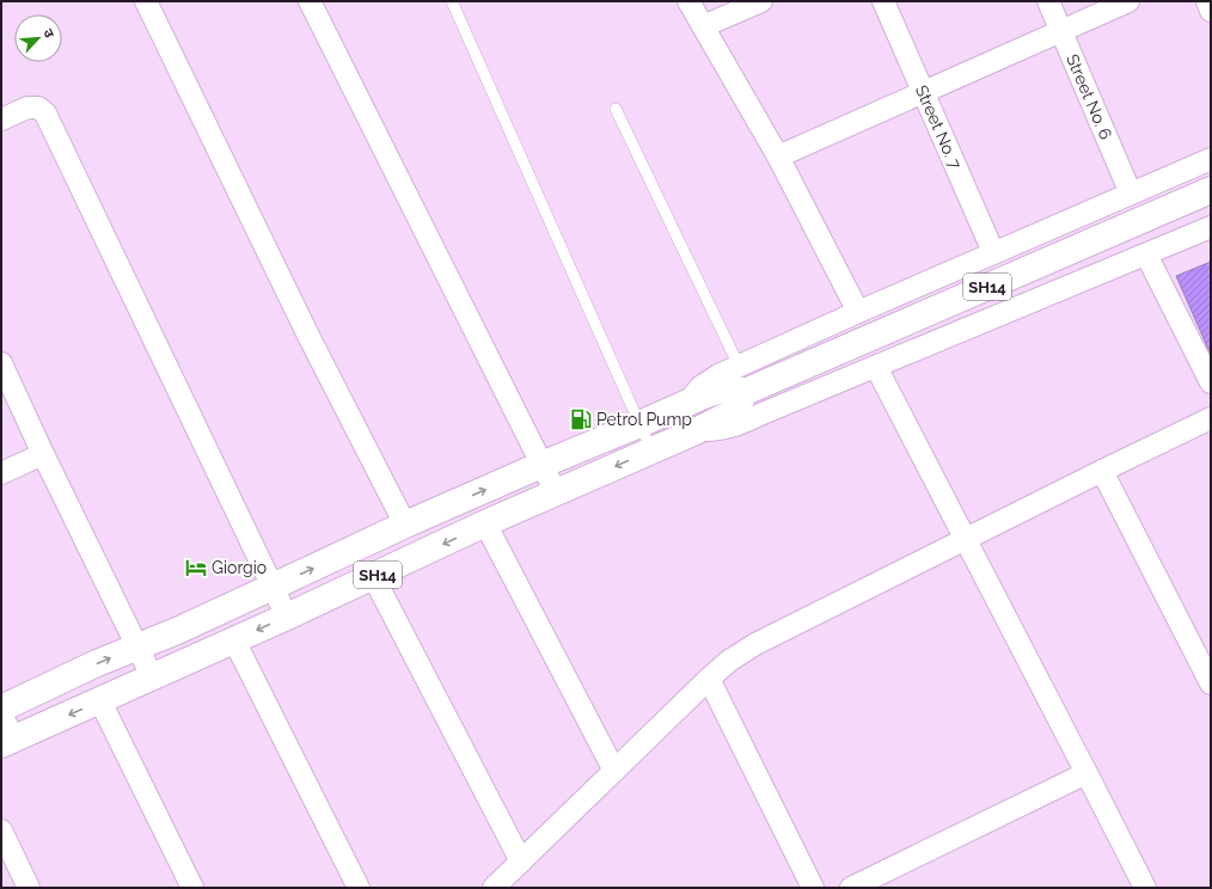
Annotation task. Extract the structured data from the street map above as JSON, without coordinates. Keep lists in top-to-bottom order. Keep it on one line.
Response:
{"streets":{"main road":["SH14"],"street":["Street No. 6","Street No. 7"]},"places":{"fuel station":["Petrol Pump"],"hotel":["Giorgio"]},"north":"top right"}
